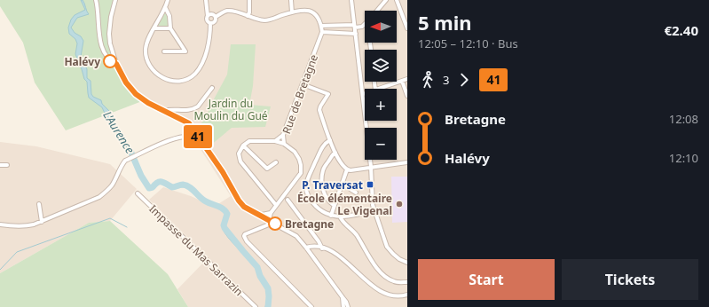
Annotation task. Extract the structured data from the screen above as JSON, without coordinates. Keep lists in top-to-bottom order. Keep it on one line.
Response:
{"streets":{"street":["Rue de Bretagne","Impasse du Mas Sarrazin"]},"water":["L'Aurence"],"parks":["Jardin du Moulin du Gué"],"places":{"other":["Halévy","École élémentaire Le Vigenal","Bretagne"],"transit":["P. Traversat"]},"lines":["bus line 41"],"north":"left","page":{"on_map":"41","heading":["5 min","12:05 – 12:10 · Bus","€2.40"],"map_buttons":["+","−"],"legs":["3","41"],"list":[{"name":"Bretagne","value":"12:08"},{"name":"Halévy","value":"12:10"}],"buttons":["Start","Tickets"]}}
